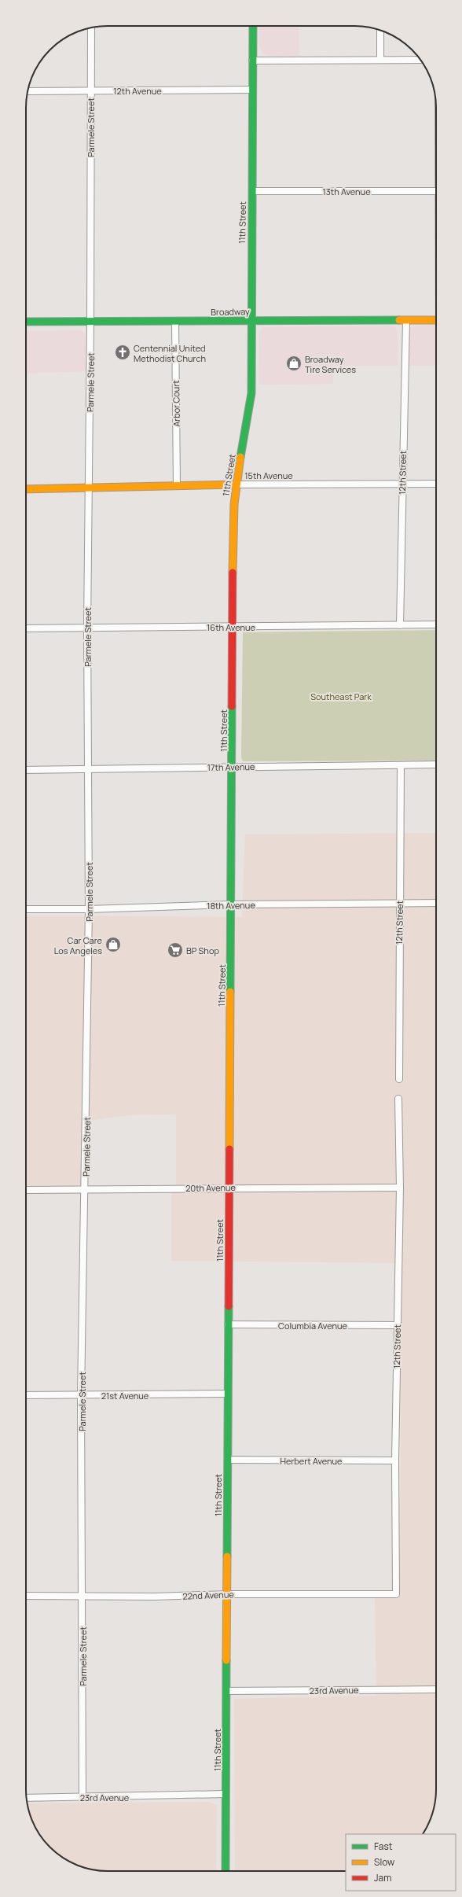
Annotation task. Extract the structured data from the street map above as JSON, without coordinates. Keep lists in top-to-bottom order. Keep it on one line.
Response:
{"streets":{"main road":["11th Street","Broadway","15th Avenue"],"street":["12th Avenue","Parmele Street","13th Avenue","Arbor Court","12th Street","16th Avenue","17th Avenue","18th Avenue","20th Avenue","Columbia Avenue","21st Avenue","Herbert Avenue","22nd Avenue","23rd Avenue"]},"crossings":[["12th Avenue","Parmele Street"],["12th Avenue","11th Street"],["Parmele Street","Broadway"],["Parmele Street","15th Avenue"],["Parmele Street","16th Avenue"],["Parmele Street","17th Avenue"],["Parmele Street","18th Avenue"],["Parmele Street","20th Avenue"],["Parmele Street","21st Avenue"],["Parmele Street","22nd Avenue"],["Parmele Street","23rd Avenue"],["13th Avenue","11th Street"],["11th Street","Broadway"],["11th Street","15th Avenue"],["11th Street","16th Avenue"],["11th Street","17th Avenue"],["11th Street","18th Avenue"],["11th Street","20th Avenue"],["11th Street","Columbia Avenue"],["11th Street","21st Avenue"],["11th Street","Herbert Avenue"],["11th Street","22nd Avenue"],["11th Street","23rd Avenue"],["Broadway","Arbor Court"],["Broadway","12th Street"],["Arbor Court","15th Avenue"],["12th Street","15th Avenue"],["12th Street","16th Avenue"],["12th Street","17th Avenue"],["12th Street","18th Avenue"],["12th Street","20th Avenue"],["12th Street","Columbia Avenue"],["12th Street","Herbert Avenue"],["12th Street","22nd Avenue"]],"parks":["Southeast Park"],"places":{"church":["Centennial United Methodist Church"],"shop":["Broadway Tire Services","Car Care Los Angeles"],"supermarket":["BP Shop"]},"legend":["Fast","Slow","Jam"]}
